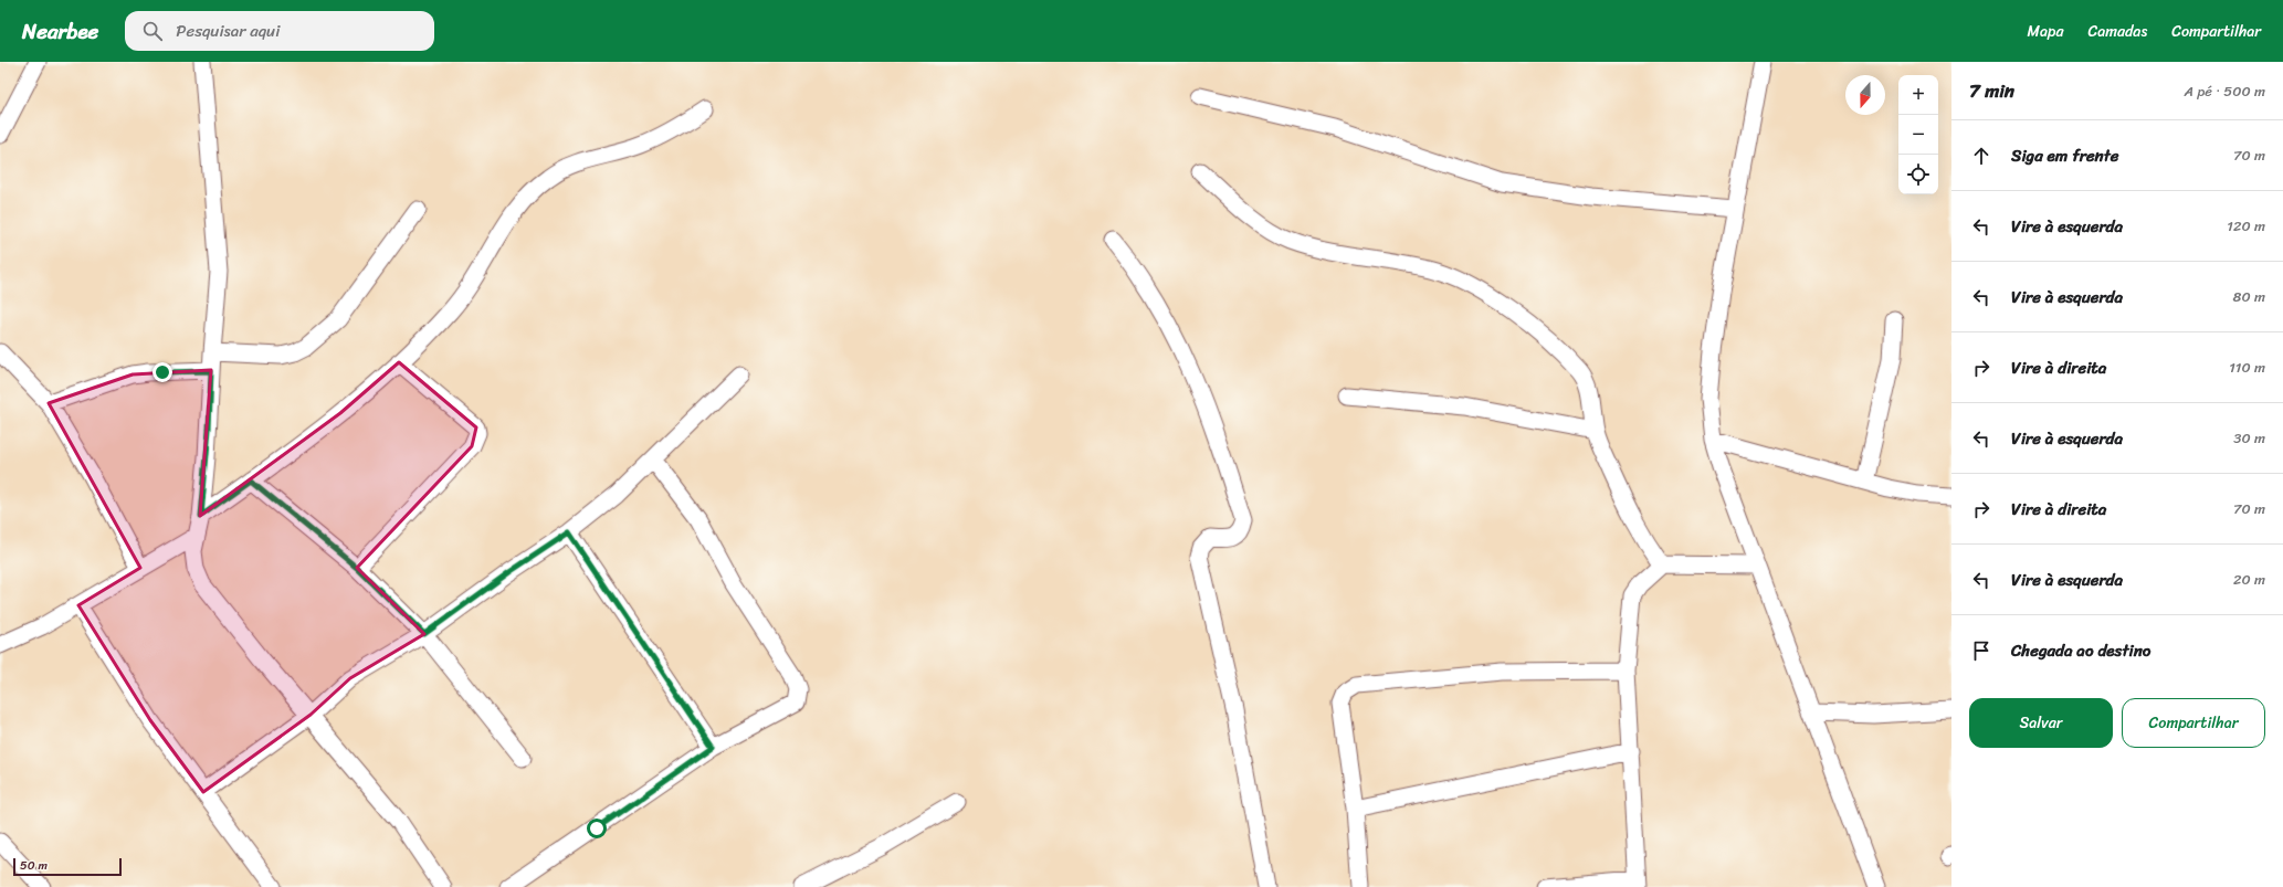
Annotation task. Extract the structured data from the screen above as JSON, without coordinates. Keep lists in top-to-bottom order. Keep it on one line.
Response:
{"scale_bar":"50 m","north":"bottom","page":{"header":"Nearbee","search":"Pesquisar aqui","nav":["Mapa","Camadas","Compartilhar"],"heading":["7 min","A pé · 500 m"],"map_buttons":["+","−"],"list":[["Siga em frente","70 m"],["Vire à esquerda","120 m"],["Vire à esquerda","80 m"],["Vire à direita","110 m"],["Vire à esquerda","30 m"],["Vire à direita","70 m"],["Vire à esquerda","20 m"],"Chegada ao destino"],"buttons":["Salvar","Compartilhar"],"scale":"50 m"}}
